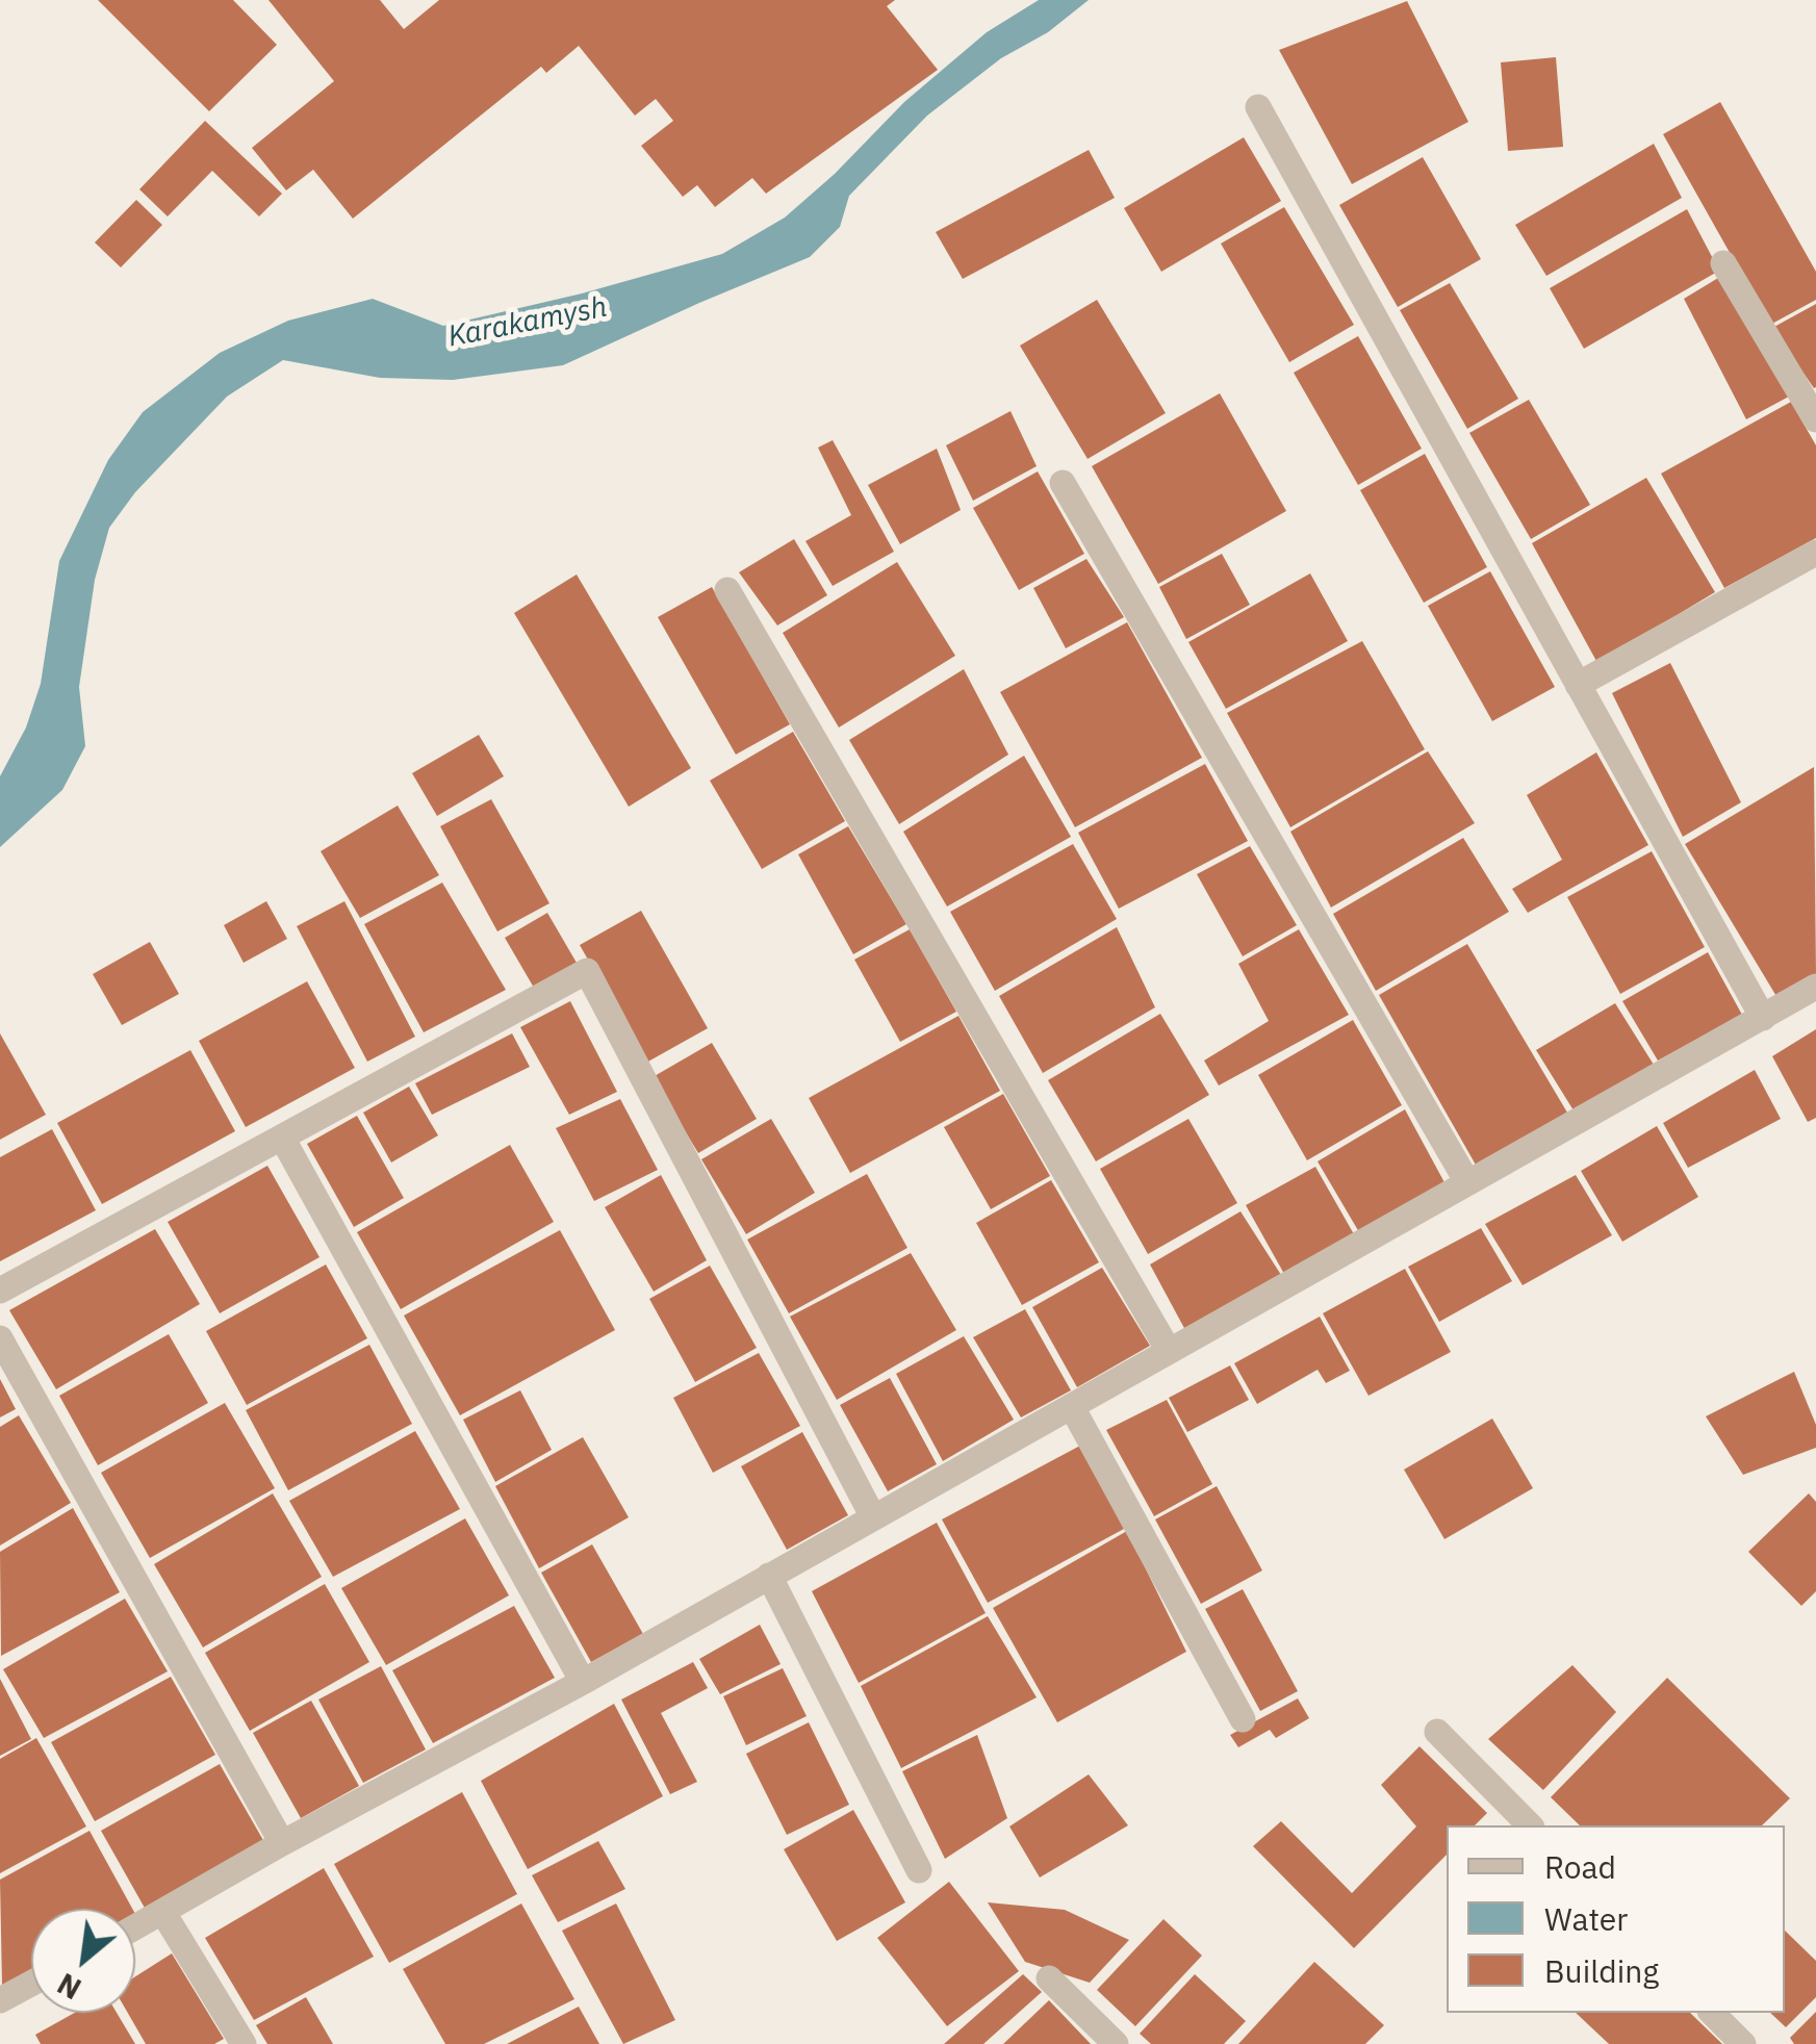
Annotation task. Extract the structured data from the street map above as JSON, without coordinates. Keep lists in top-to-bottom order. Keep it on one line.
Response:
{"water":["Karakamysh"],"legend":["Road","Water","Building"],"north":"bottom left"}
